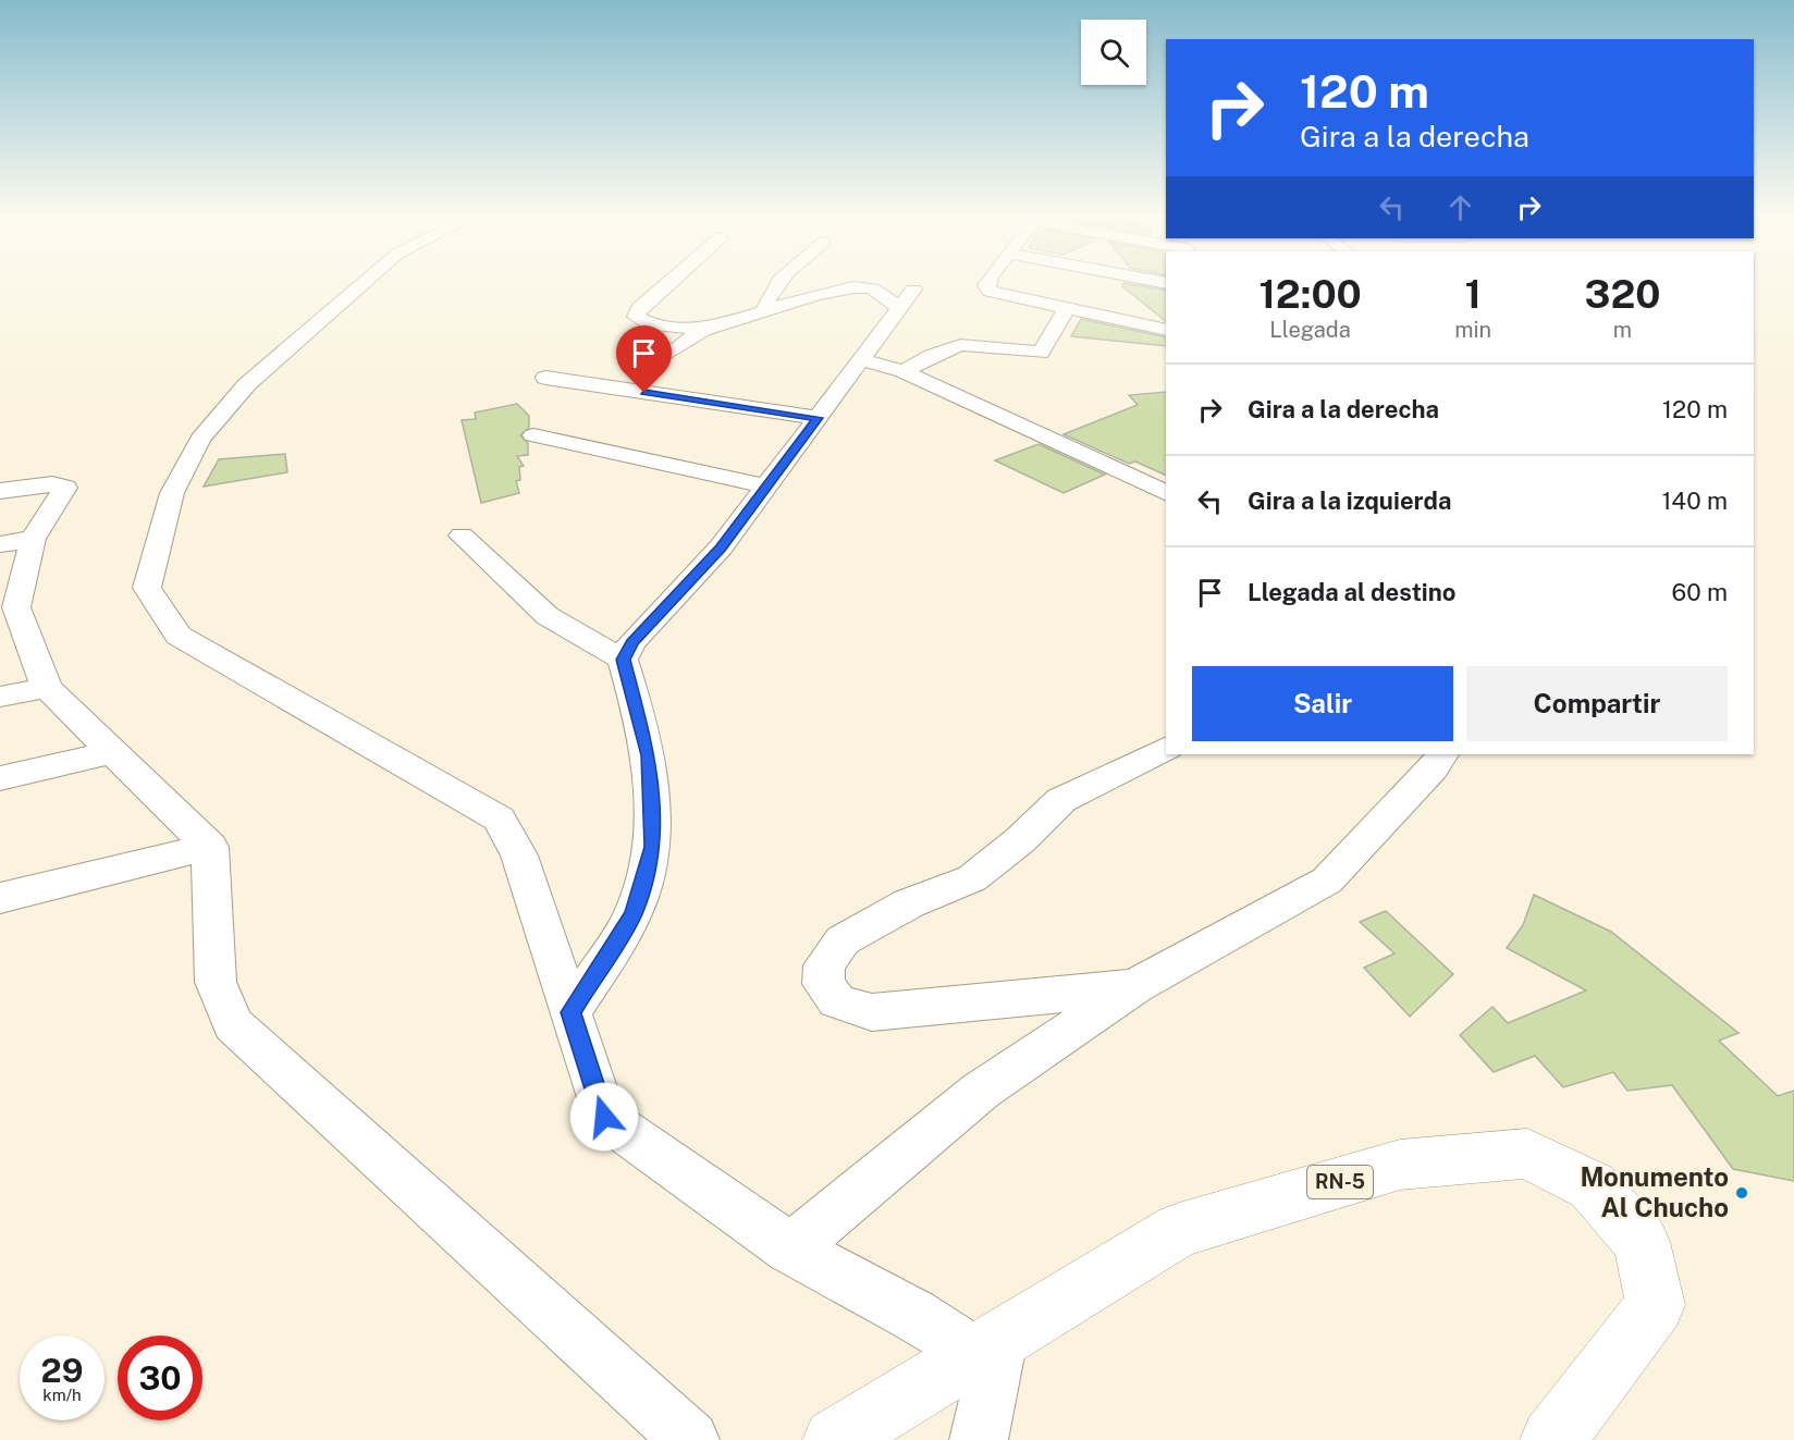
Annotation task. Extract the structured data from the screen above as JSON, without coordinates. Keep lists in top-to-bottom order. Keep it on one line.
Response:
{"streets":{"main road":["RN-5"]},"places":["Monumento Al Chucho"],"page":{"turn":["120 m","Gira a la derecha"],"eta":["12:00","Llegada","1","min","320","m"],"list":[{"name":"Gira a la derecha","value":"120 m"},{"name":"Gira a la izquierda","value":"140 m"},{"name":"Llegada al destino","value":"60 m"}],"buttons":["Salir","Compartir"],"speed":"29 km/h","limit":"30"}}
